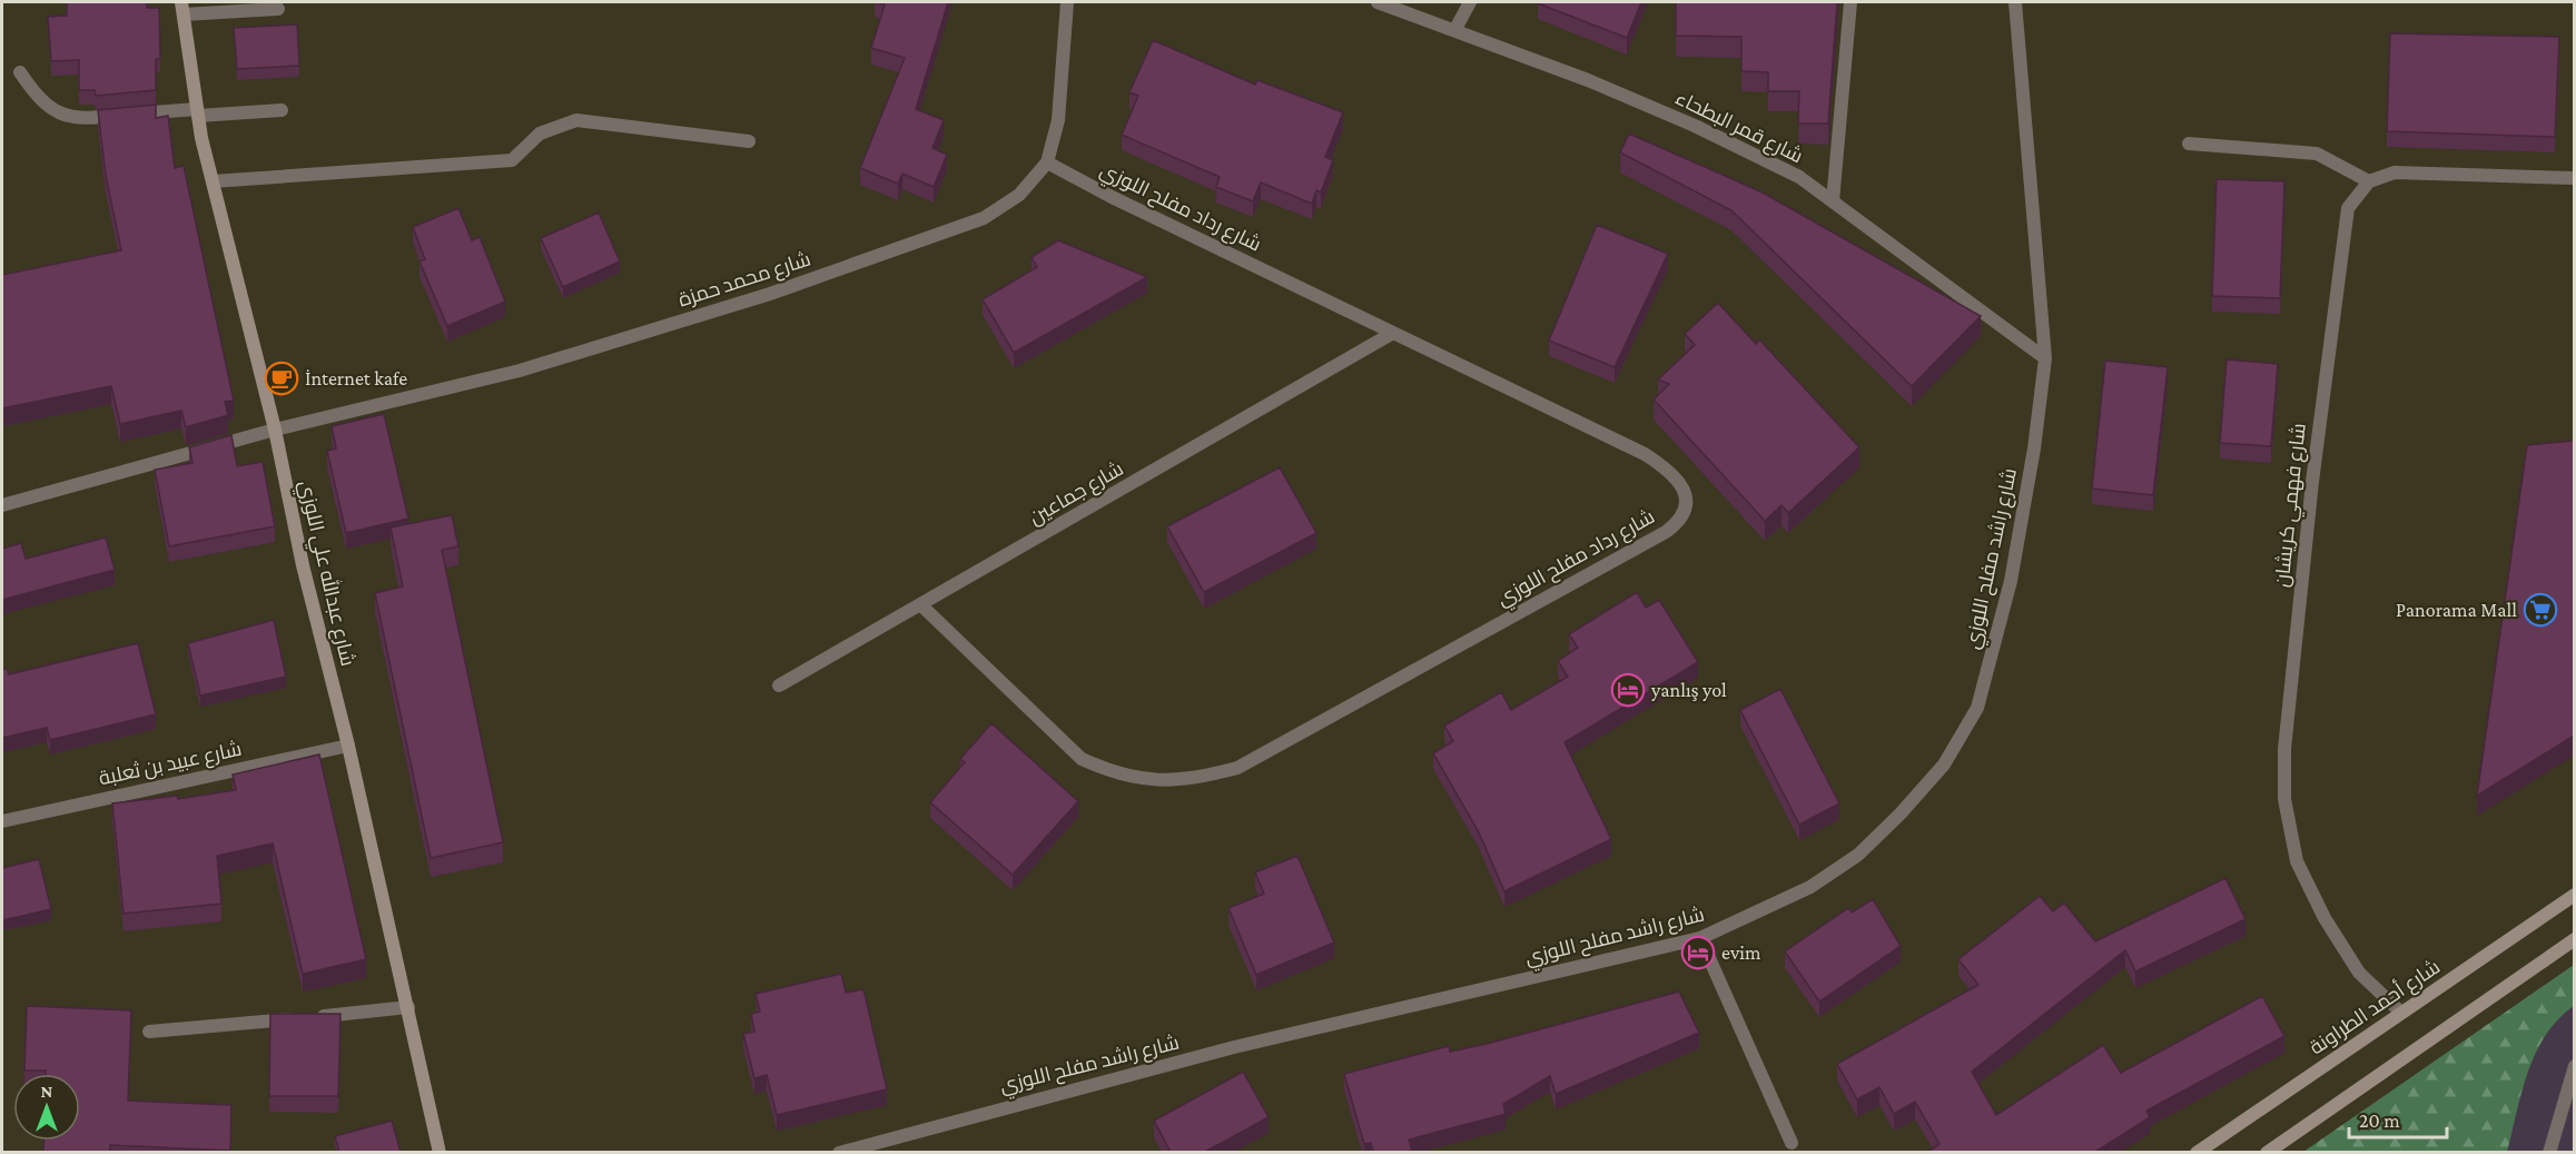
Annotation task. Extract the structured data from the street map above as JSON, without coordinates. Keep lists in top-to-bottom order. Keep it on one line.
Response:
{"streets":{"street":["شارع قمر البطحاء","شارع رداد مفلح اللوزي","شارع محمد حمزة","شارع جماعين","شارع فهمي كريشان","شارع راشد مفلح اللوزي","شارع عبدالله علي اللوزي","شارع عبيد بن ثعلبة","شارع أحمد الطراونة"]},"crossings":[["شارع قمر البطحاء","شارع راشد مفلح اللوزي"],["شارع رداد مفلح اللوزي","شارع محمد حمزة"],["شارع رداد مفلح اللوزي","شارع جماعين"],["شارع محمد حمزة","شارع عبدالله علي اللوزي"],["شارع فهمي كريشان","شارع أحمد الطراونة"],["شارع عبدالله علي اللوزي","شارع عبيد بن ثعلبة"]],"places":{"cafe":["İnternet kafe"],"supermarket":["Panorama Mall"],"hotel":["yanlış yol","evim"]},"scale_bar":"20 m","north":"top"}
